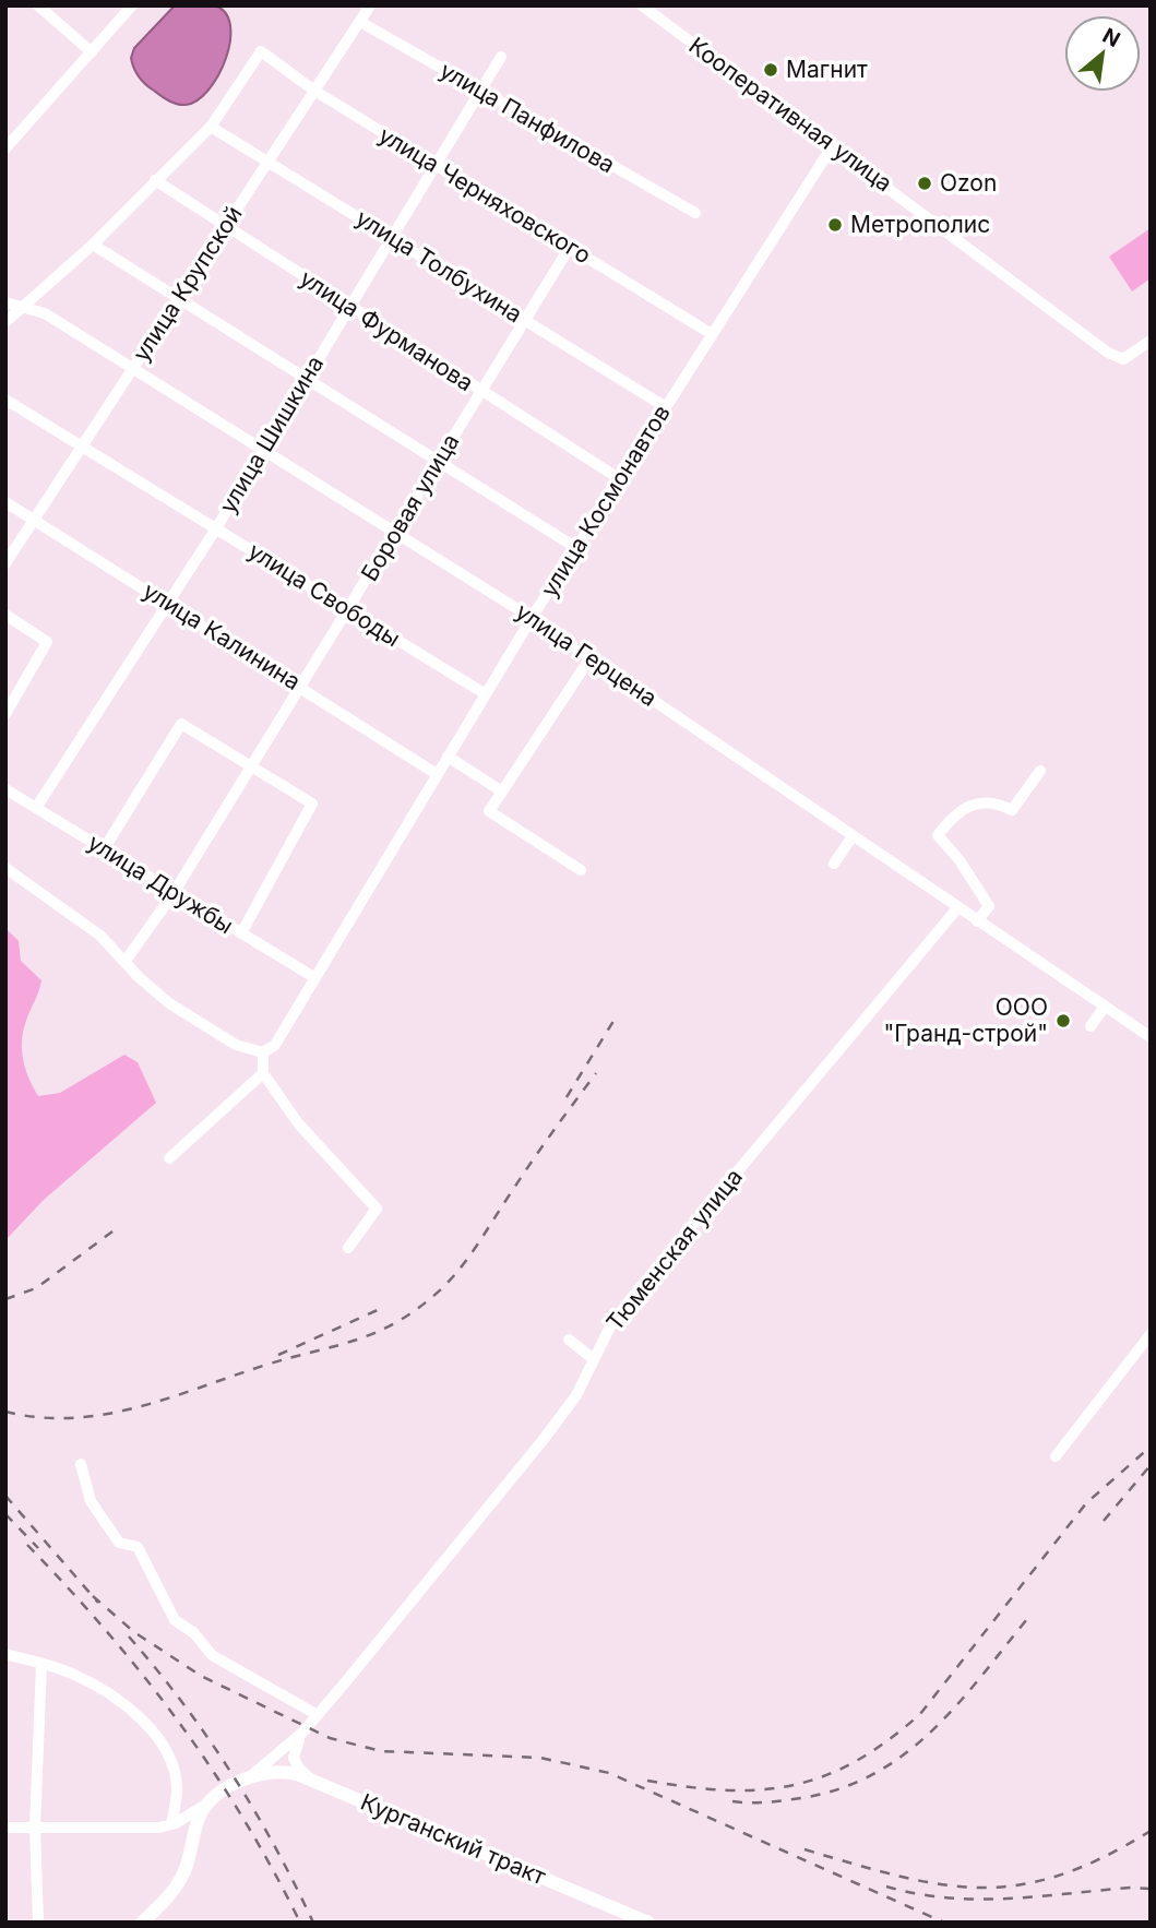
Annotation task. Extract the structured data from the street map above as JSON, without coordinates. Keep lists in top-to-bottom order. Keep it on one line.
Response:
{"streets":{"main road":["Курганский тракт"],"street":["Кооперативная улица","улица Панфилова","улица Черняховского","улица Толбухина","улица Крупской","улица Фурманова","улица Шишкина","улица Космонавтов","Боровая улица","улица Свободы","улица Калинина","улица Герцена","улица Дружбы","Тюменская улица"]},"crossings":[["Кооперативная улица","улица Космонавтов"],["улица Панфилова","улица Крупской"],["улица Панфилова","улица Шишкина"],["улица Черняховского","улица Толбухина"],["улица Черняховского","улица Крупской"],["улица Черняховского","улица Шишкина"],["улица Черняховского","улица Космонавтов"],["улица Черняховского","Боровая улица"],["улица Толбухина","улица Крупской"],["улица Толбухина","улица Шишкина"],["улица Толбухина","улица Космонавтов"],["улица Толбухина","Боровая улица"],["улица Крупской","улица Фурманова"],["улица Крупской","улица Свободы"],["улица Крупской","улица Калинина"],["улица Крупской","улица Герцена"],["улица Фурманова","улица Шишкина"],["улица Фурманова","улица Космонавтов"],["улица Фурманова","Боровая улица"],["улица Шишкина","улица Свободы"],["улица Шишкина","улица Калинина"],["улица Шишкина","улица Герцена"],["улица Шишкина","улица Дружбы"],["улица Космонавтов","улица Свободы"],["улица Космонавтов","улица Калинина"],["улица Космонавтов","улица Герцена"],["улица Космонавтов","улица Дружбы"],["Боровая улица","улица Свободы"],["Боровая улица","улица Калинина"],["Боровая улица","улица Герцена"],["Боровая улица","улица Дружбы"],["улица Герцена","Тюменская улица"],["Тюменская улица","Курганский тракт"]],"places":["Магнит","Ozon","Метрополис","ООО \"Гранд-строй\""],"north":"top right"}
